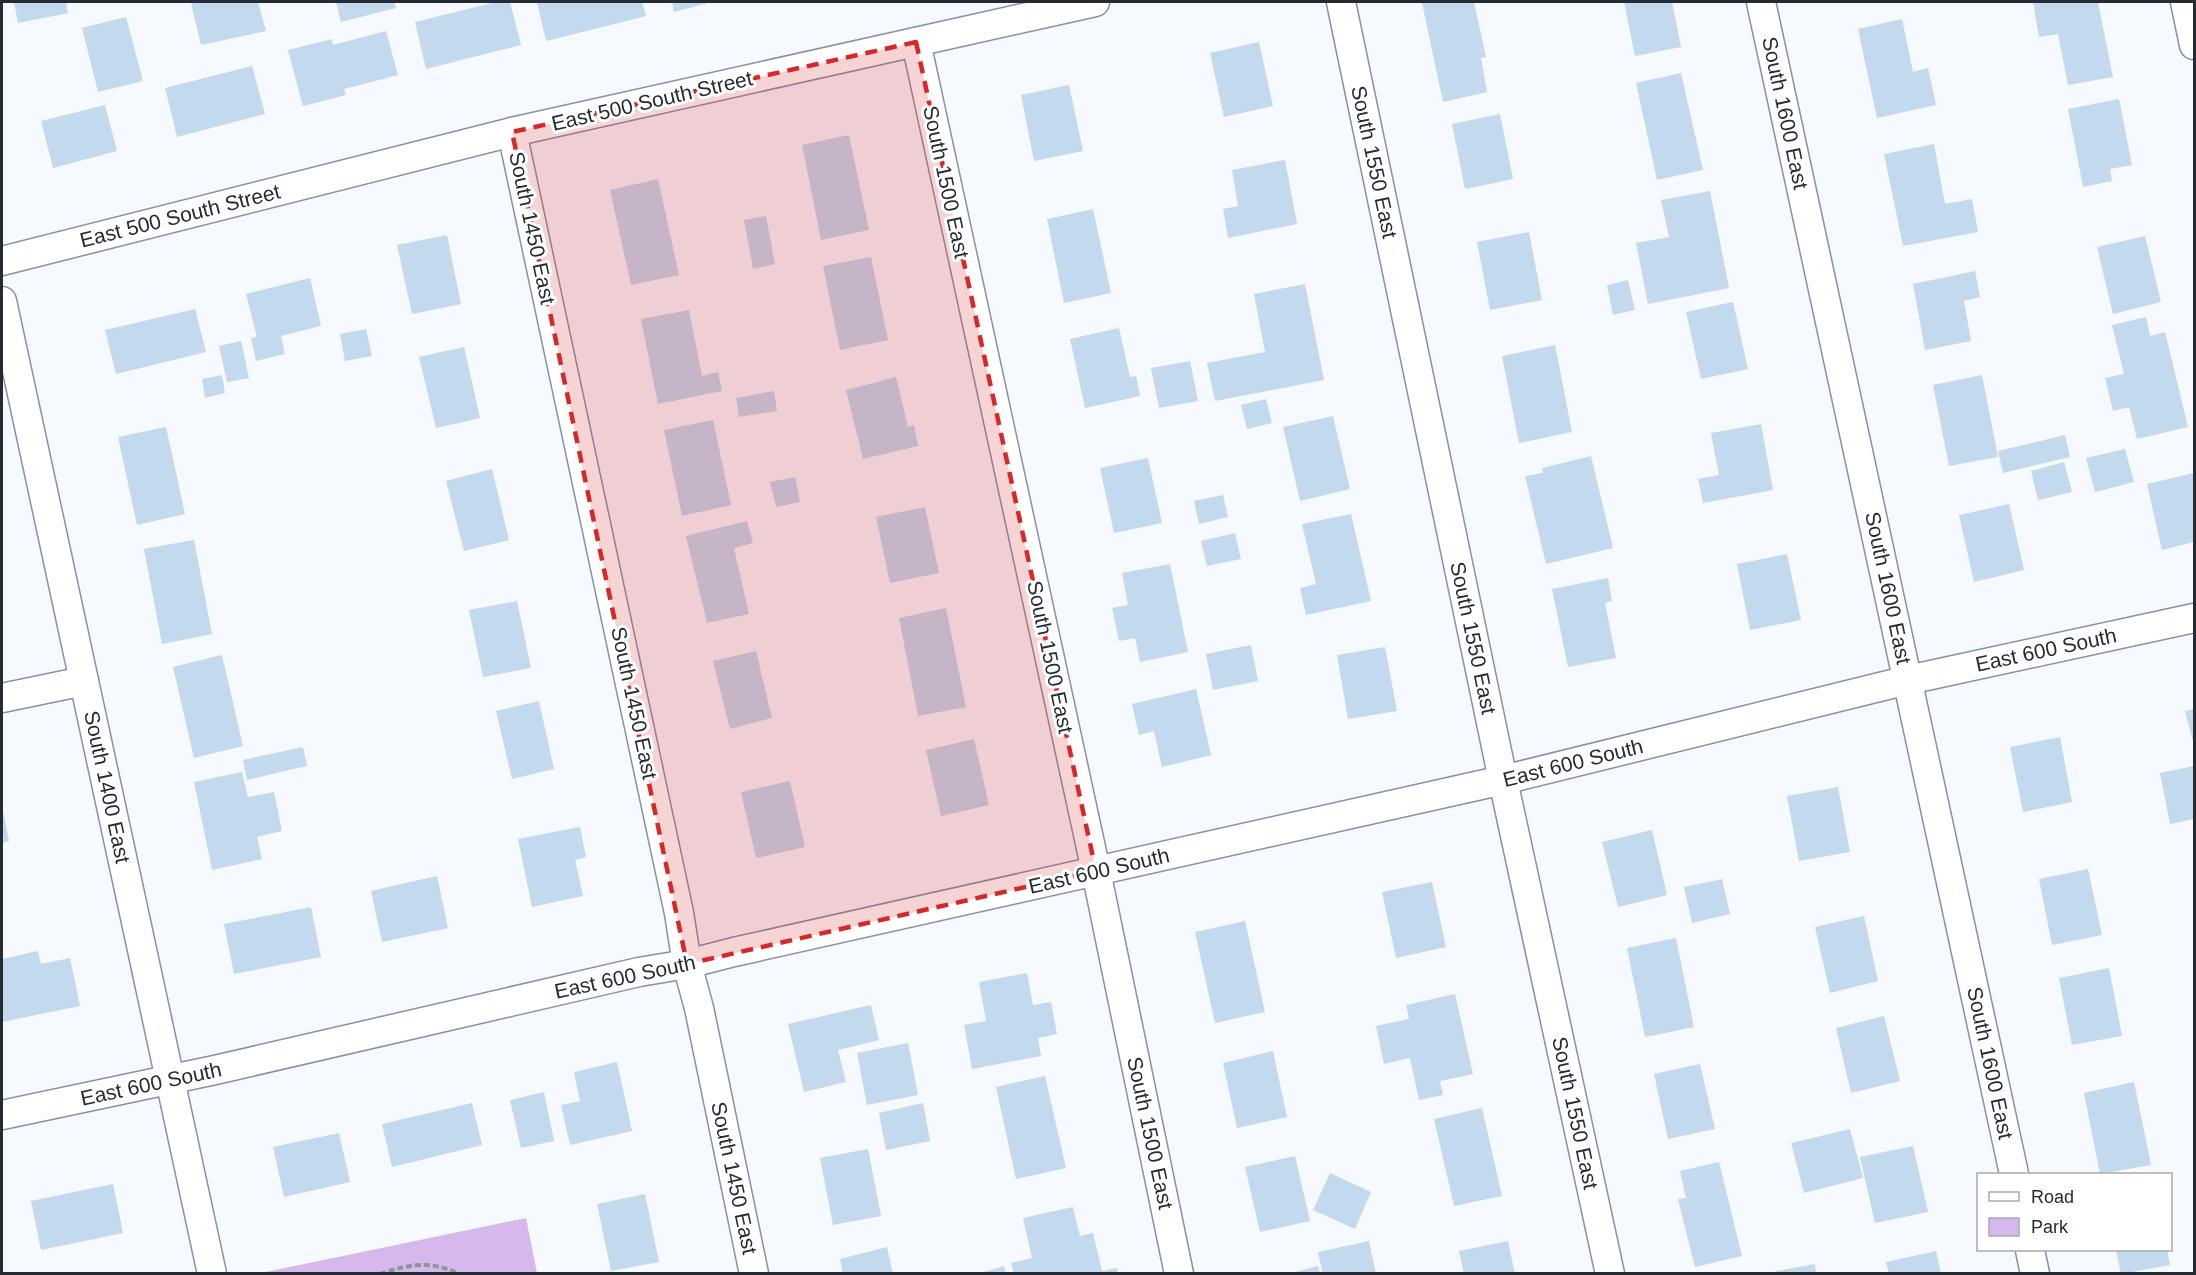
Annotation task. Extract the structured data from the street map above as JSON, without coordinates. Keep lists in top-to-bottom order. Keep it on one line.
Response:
{"streets":{"street":["East 500 South Street","South 1600 East","South 1550 East","South 1500 East","South 1450 East","East 600 South","South 1400 East"]},"crossings":[["East 500 South Street","South 1500 East"],["East 500 South Street","South 1450 East"],["South 1600 East","East 600 South"],["South 1550 East","East 600 South"],["South 1500 East","East 600 South"],["South 1450 East","East 600 South"],["East 600 South","South 1400 East"]],"legend":["Road","Park"]}
